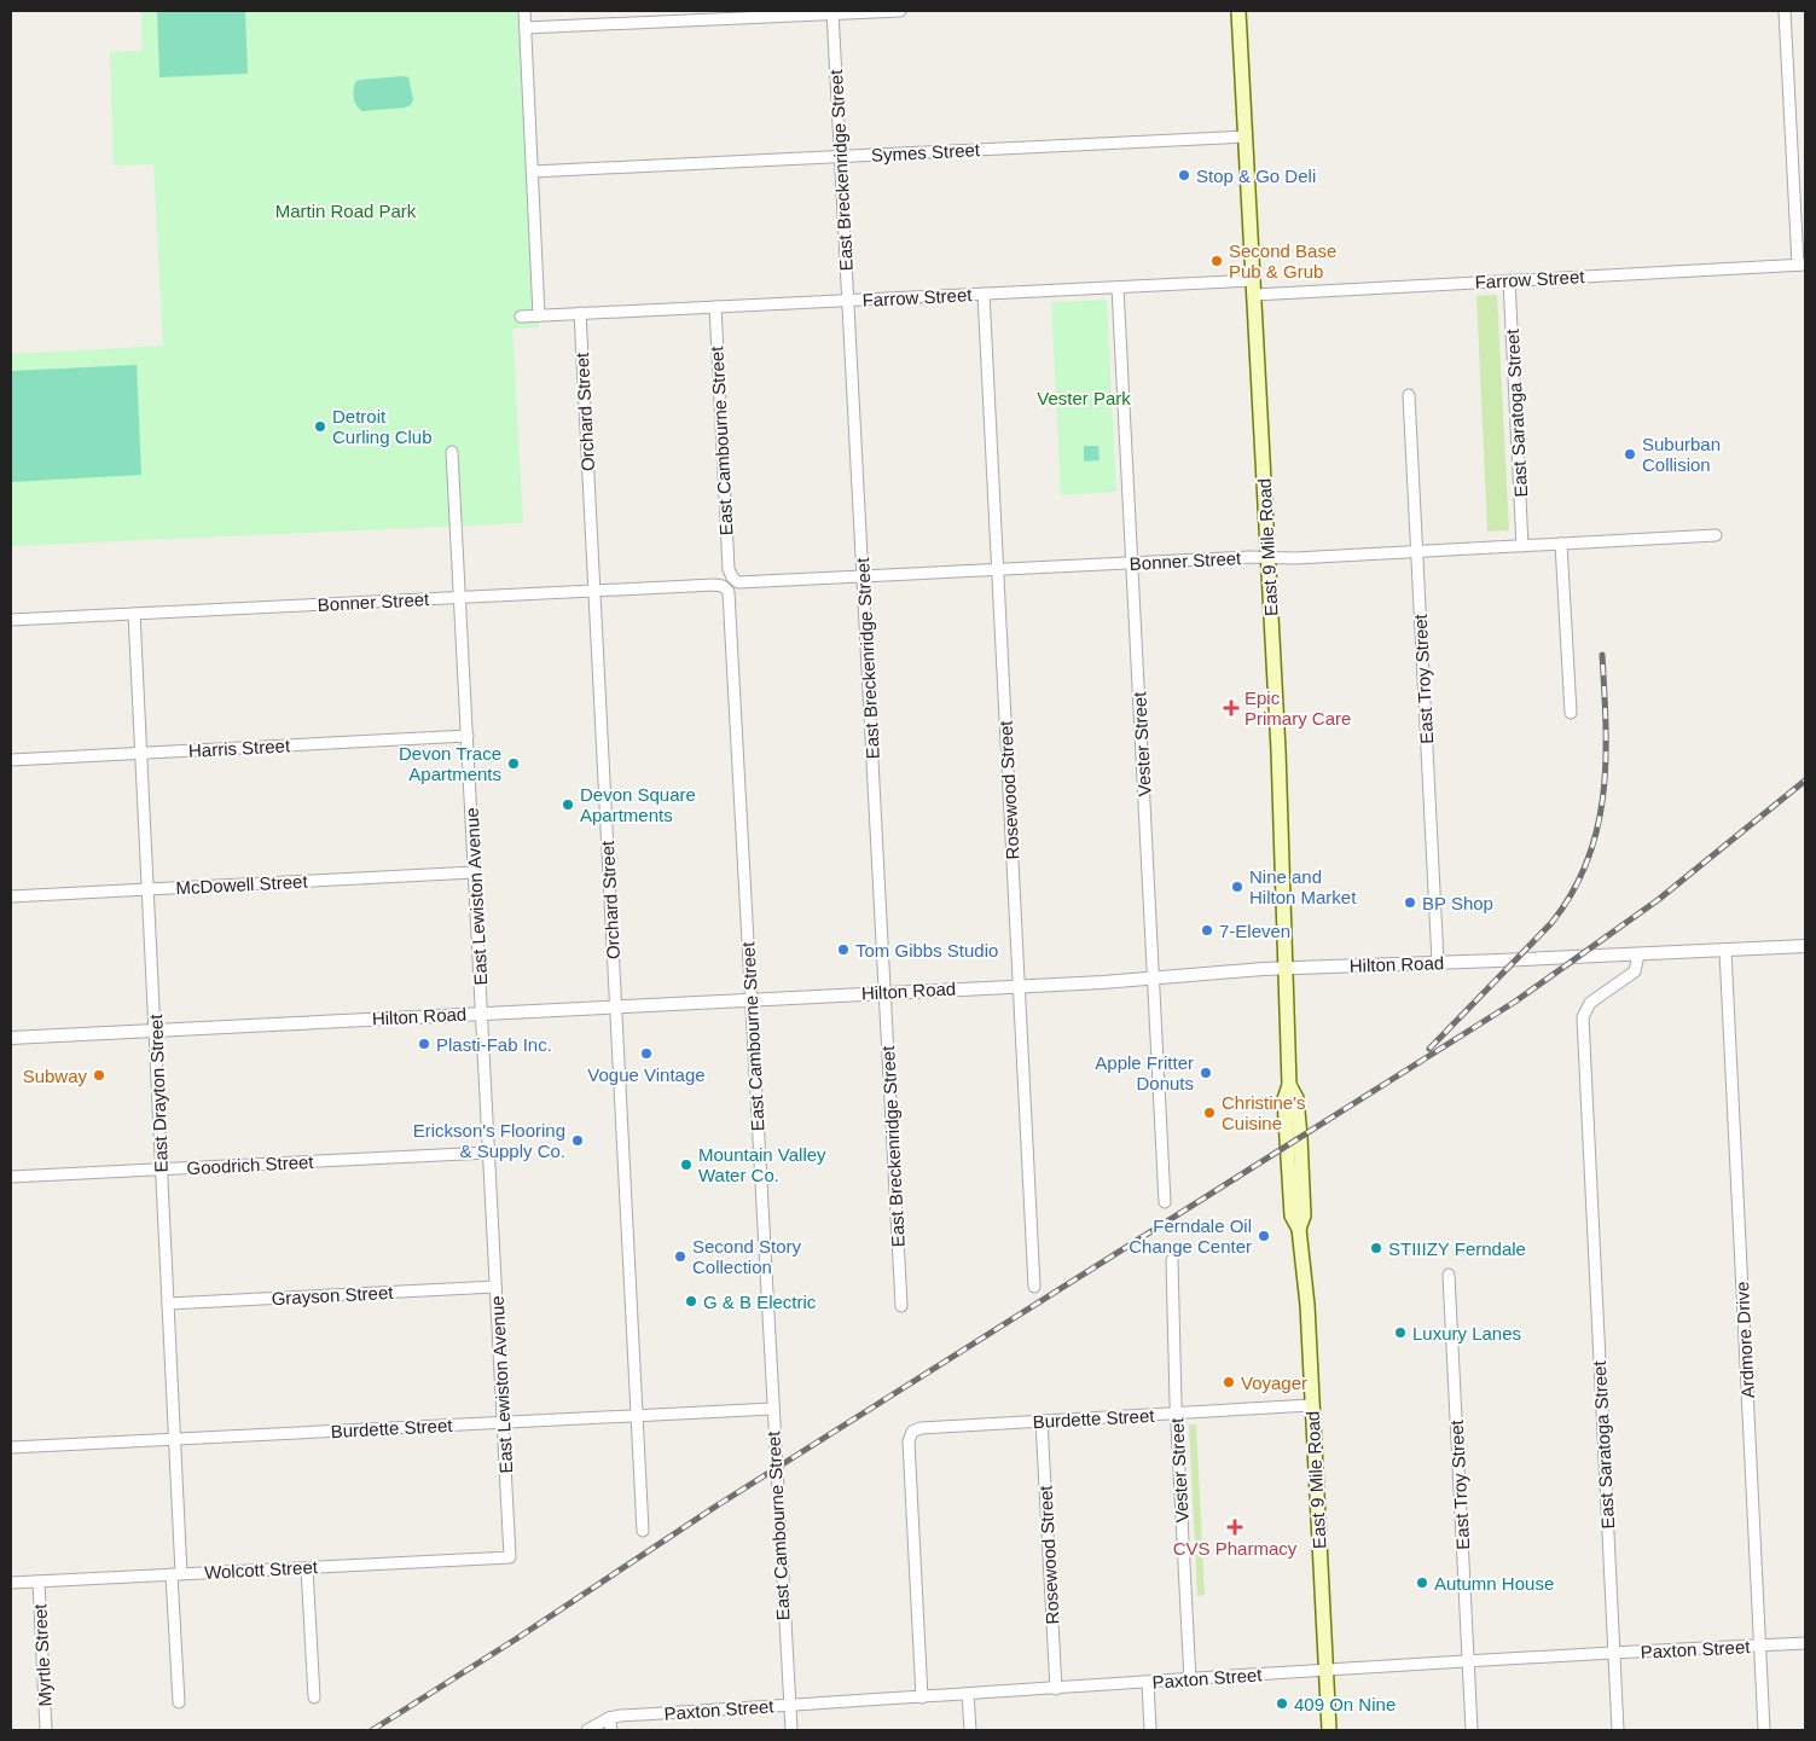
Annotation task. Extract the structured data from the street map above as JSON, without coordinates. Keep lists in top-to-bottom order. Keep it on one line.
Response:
{"streets":{"main road":["East 9 Mile Road"],"street":["Symes Street","East Breckenridge Street","Farrow Street","Orchard Street","East Saratoga Street","East Cambourne Street","Bonner Street","East Troy Street","Vester Street","Harris Street","Rosewood Street","McDowell Street","East Lewiston Avenue","Hilton Road","East Drayton Street","Goodrich Street","Grayson Street","Ardmore Drive","Burdette Street","Wolcott Street","Paxton Street","Myrtle Street"]},"crossings":[["Symes Street","East Breckenridge Street"],["Symes Street","East 9 Mile Road"],["East Breckenridge Street","Farrow Street"],["East Breckenridge Street","Bonner Street"],["East Breckenridge Street","Hilton Road"],["Farrow Street","Orchard Street"],["Farrow Street","East Saratoga Street"],["Farrow Street","East Cambourne Street"],["Farrow Street","East 9 Mile Road"],["Farrow Street","Vester Street"],["Farrow Street","Rosewood Street"],["Orchard Street","Bonner Street"],["Orchard Street","Hilton Road"],["Orchard Street","Burdette Street"],["East Saratoga Street","Bonner Street"],["East Saratoga Street","Hilton Road"],["East Saratoga Street","Paxton Street"],["East Cambourne Street","Bonner Street"],["East Cambourne Street","Hilton Road"],["East Cambourne Street","Burdette Street"],["East Cambourne Street","Paxton Street"],["East 9 Mile Road","Bonner Street"],["East 9 Mile Road","Hilton Road"],["East 9 Mile Road","Burdette Street"],["East 9 Mile Road","Paxton Street"],["Bonner Street","East Troy Street"],["Bonner Street","Vester Street"],["Bonner Street","Rosewood Street"],["Bonner Street","East Lewiston Avenue"],["Bonner Street","East Drayton Street"],["East Troy Street","Hilton Road"],["East Troy Street","Paxton Street"],["Vester Street","Hilton Road"],["Vester Street","Burdette Street"],["Vester Street","Paxton Street"],["Harris Street","East Lewiston Avenue"],["Harris Street","East Drayton Street"],["Rosewood Street","Hilton Road"],["Rosewood Street","Burdette Street"],["Rosewood Street","Paxton Street"],["McDowell Street","East Lewiston Avenue"],["McDowell Street","East Drayton Street"],["East Lewiston Avenue","Hilton Road"],["East Lewiston Avenue","Goodrich Street"],["East Lewiston Avenue","Grayson Street"],["East Lewiston Avenue","Burdette Street"],["East Lewiston Avenue","Wolcott Street"],["Hilton Road","East Drayton Street"],["Hilton Road","Ardmore Drive"],["East Drayton Street","Goodrich Street"],["East Drayton Street","Grayson Street"],["East Drayton Street","Burdette Street"],["East Drayton Street","Wolcott Street"],["Ardmore Drive","Paxton Street"],["Burdette Street","Paxton Street"],["Wolcott Street","Myrtle Street"]],"parks":["Martin Road Park","Vester Park"],"places":{"other":["Stop & Go Deli","Second Base Pub & Grub","Detroit Curling Club","Suburban Collision","Devon Trace Apartments","Devon Square Apartments","Nine and Hilton Market","BP Shop","7-Eleven","Tom Gibbs Studio","Plasti-Fab Inc.","Vogue Vintage","Apple Fritter Donuts","Subway","Christine's Cuisine","Erickson's Flooring & Supply Co.","Mountain Valley Water Co.","Ferndale Oil Change Center","STIIIZY Ferndale","Second Story Collection","G & B Electric","Luxury Lanes","Voyager","Autumn House","409 On Nine"],"health":["Epic Primary Care","CVS Pharmacy"]}}
